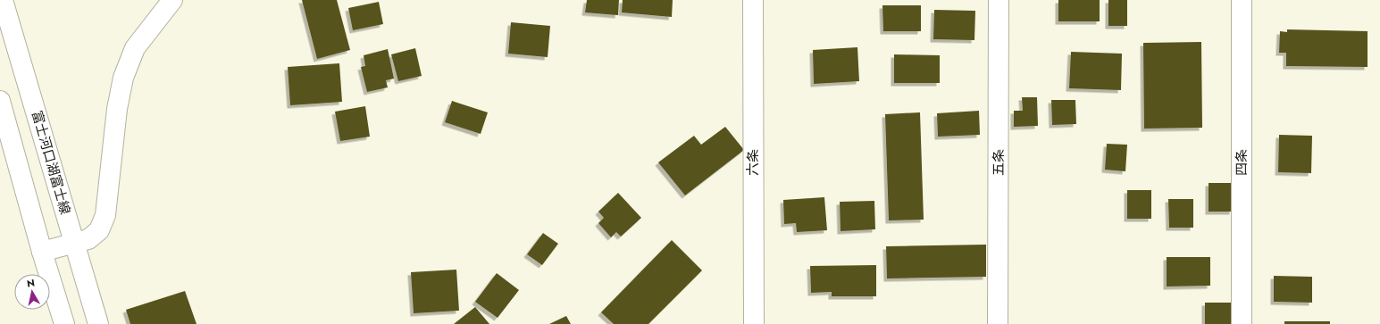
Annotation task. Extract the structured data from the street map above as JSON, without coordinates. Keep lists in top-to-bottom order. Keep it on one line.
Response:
{"streets":{"street":["富士河口湖富士線","六条","五条","四条"]},"north":"top"}
